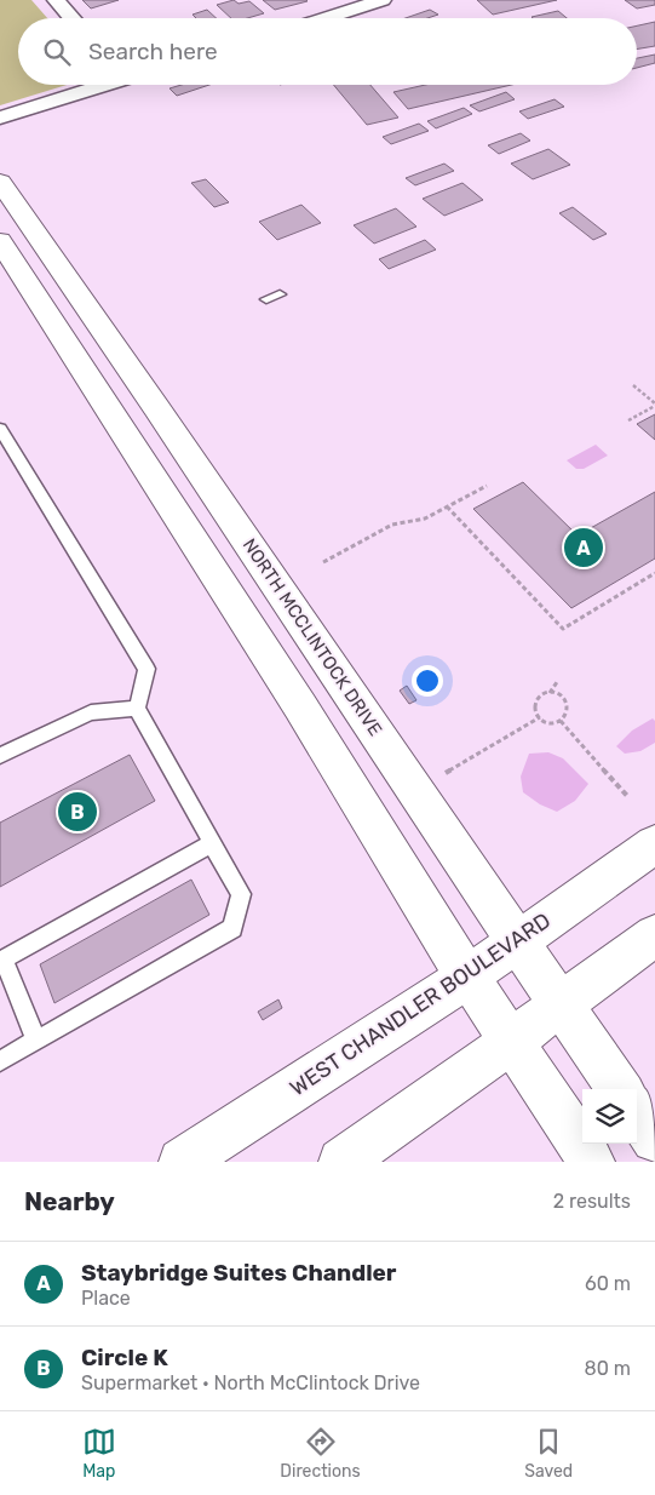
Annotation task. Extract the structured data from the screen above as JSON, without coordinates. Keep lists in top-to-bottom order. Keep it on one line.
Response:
{"streets":{"main road":["NORTH MCCLINTOCK DRIVE","WEST CHANDLER BOULEVARD"]},"crossings":[["NORTH MCCLINTOCK DRIVE","WEST CHANDLER BOULEVARD"]],"page":{"search":"Search here","pins":["A","B"],"heading":["Nearby","2 results"],"list":[{"mark":"A","name":"Staybridge Suites Chandler","note":"Place","value":"60 m"},{"mark":"B","name":"Circle K","note":"Supermarket · North McClintock Drive","value":"80 m"}],"nav":["Map","Directions","Saved"]}}
